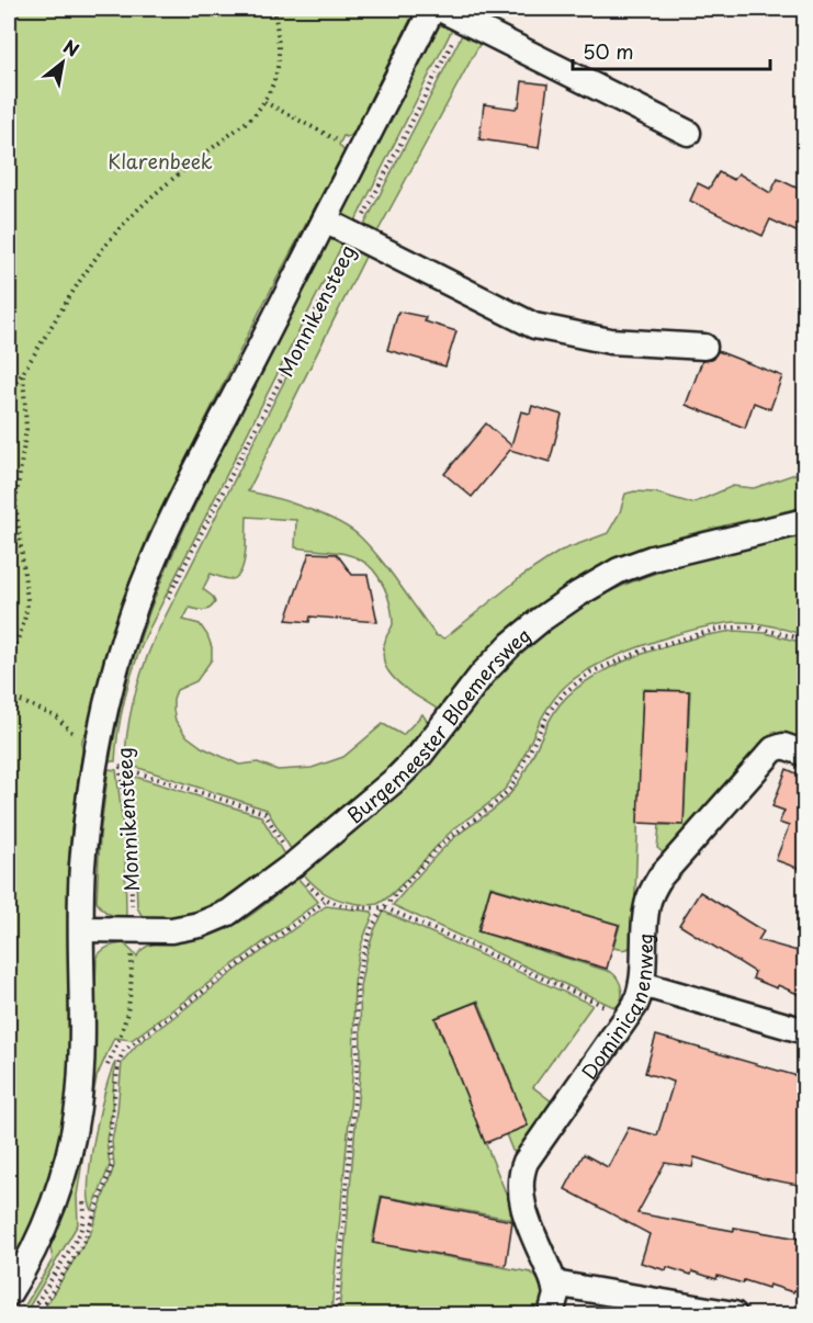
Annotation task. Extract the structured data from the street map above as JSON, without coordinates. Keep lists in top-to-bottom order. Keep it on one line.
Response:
{"streets":{"street":["Monnikensteeg","Burgemeester Bloemersweg","Dominicanenweg"]},"crossings":[["Monnikensteeg","Burgemeester Bloemersweg"]],"parks":["Klarenbeek"],"scale_bar":"50 m","north":"top right"}
